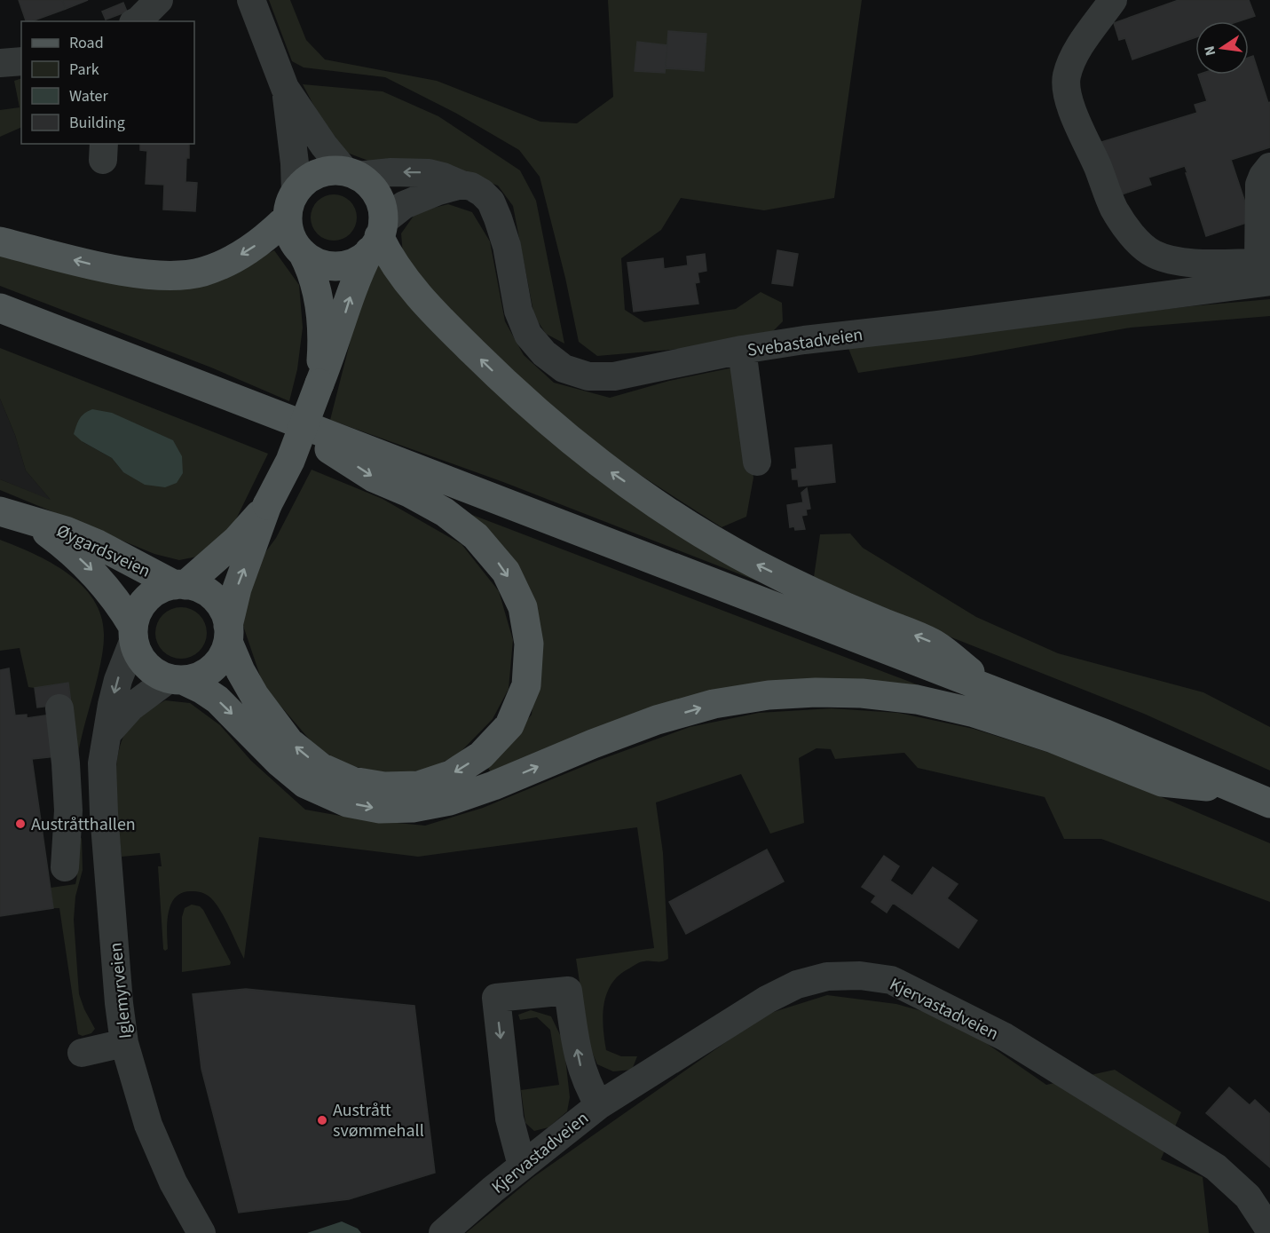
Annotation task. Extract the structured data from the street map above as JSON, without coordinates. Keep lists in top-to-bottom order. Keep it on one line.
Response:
{"streets":{"main road":["Øygardsveien"],"street":["Svebastadveien","Iglemyrveien","Kjervastadveien"]},"crossings":[["Svebastadveien","Øygardsveien"],["Øygardsveien","Iglemyrveien"]],"places":["Austråtthallen","Austrått svømmehall"],"legend":["Road","Park","Water","Building"],"north":"left"}
